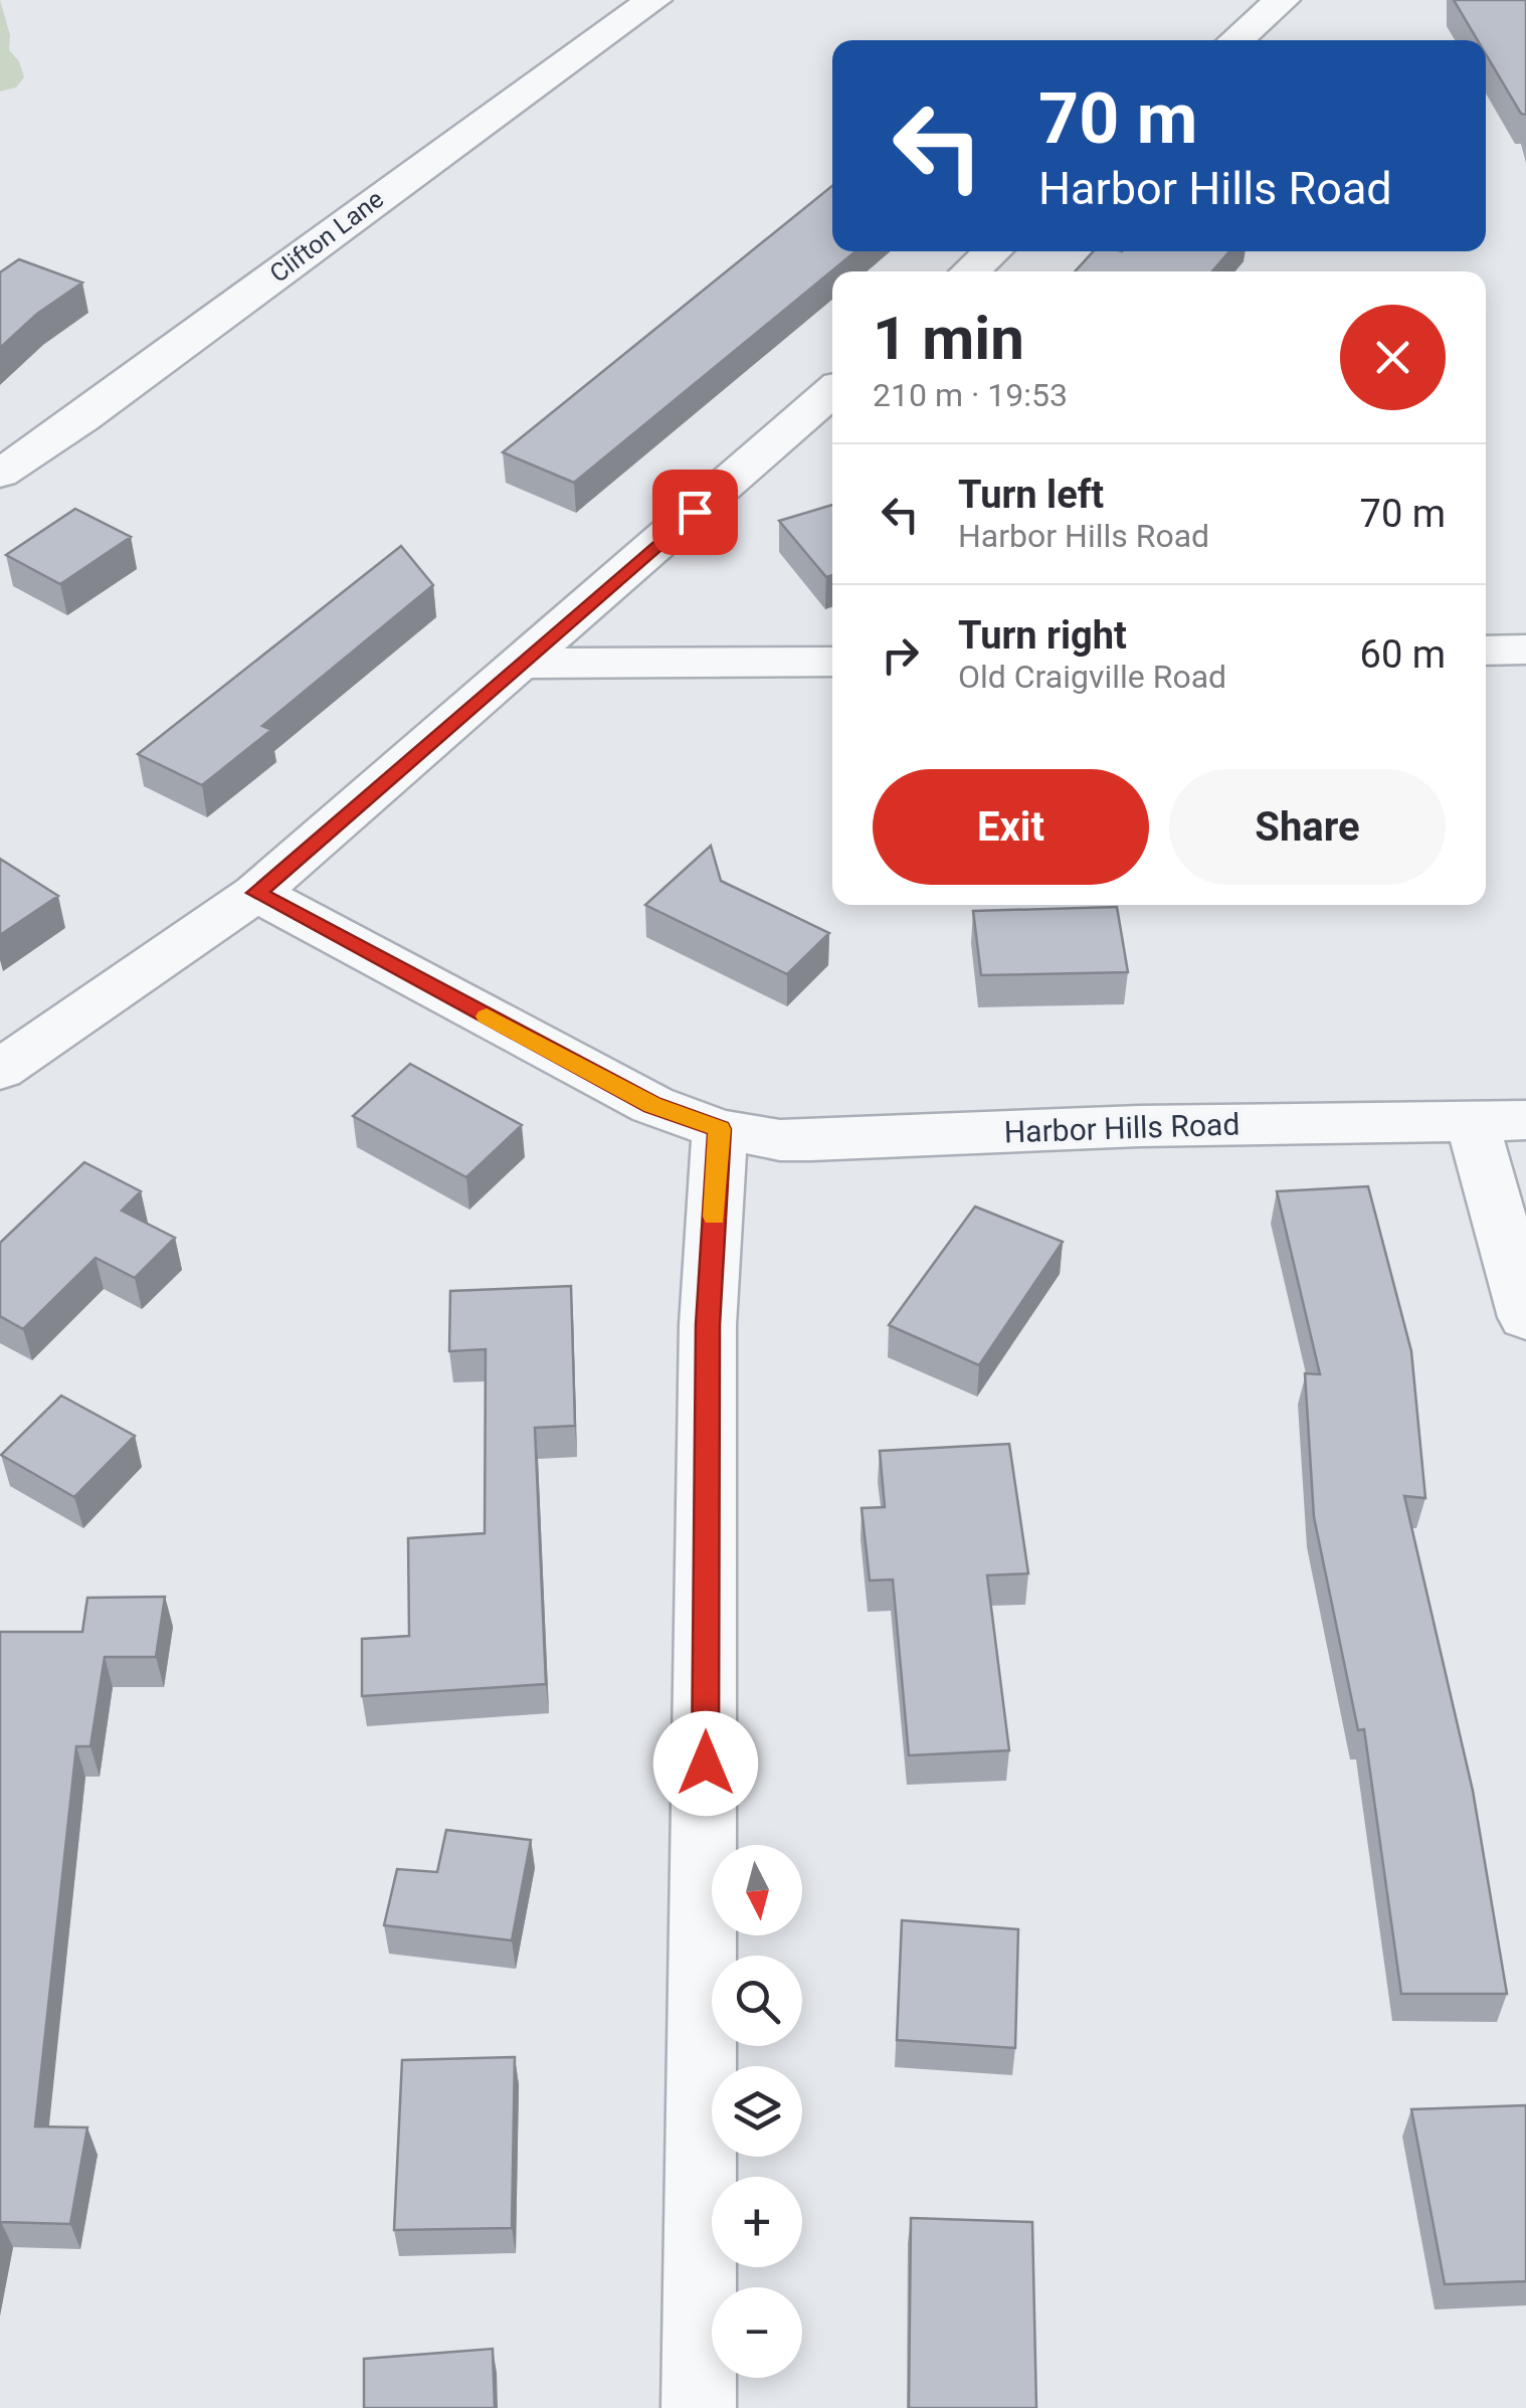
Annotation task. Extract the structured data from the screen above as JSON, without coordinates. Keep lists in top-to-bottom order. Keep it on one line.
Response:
{"streets":{"street":["Clifton Lane","Harbor Hills Road"]},"north":"bottom","page":{"turn":["70 m","Harbor Hills Road"],"heading":["1 min","210 m · 19:53"],"list":[{"name":"Turn left","note":"Harbor Hills Road","value":"70 m"},{"name":"Turn right","note":"Old Craigville Road","value":"60 m"}],"buttons":["Exit","Share"],"map_buttons":["+","−"]}}
